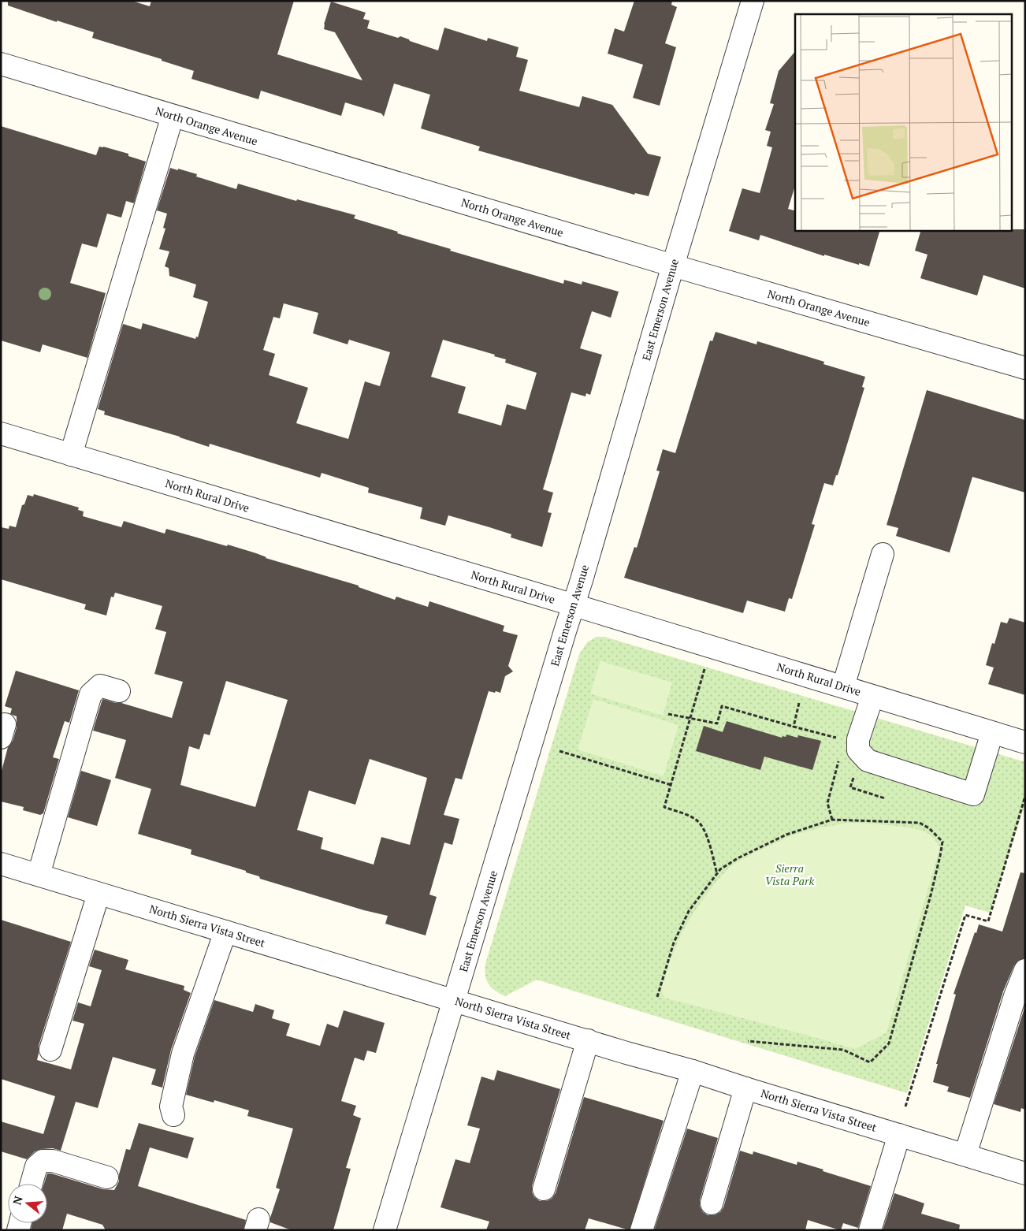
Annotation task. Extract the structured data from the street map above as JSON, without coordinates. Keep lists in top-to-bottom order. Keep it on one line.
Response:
{"streets":{"street":["North Orange Avenue","East Emerson Avenue","North Rural Drive","North Sierra Vista Street"]},"crossings":[["North Orange Avenue","East Emerson Avenue"],["East Emerson Avenue","North Rural Drive"],["East Emerson Avenue","North Sierra Vista Street"]],"parks":["Sierra Vista Park"],"north":"left"}
